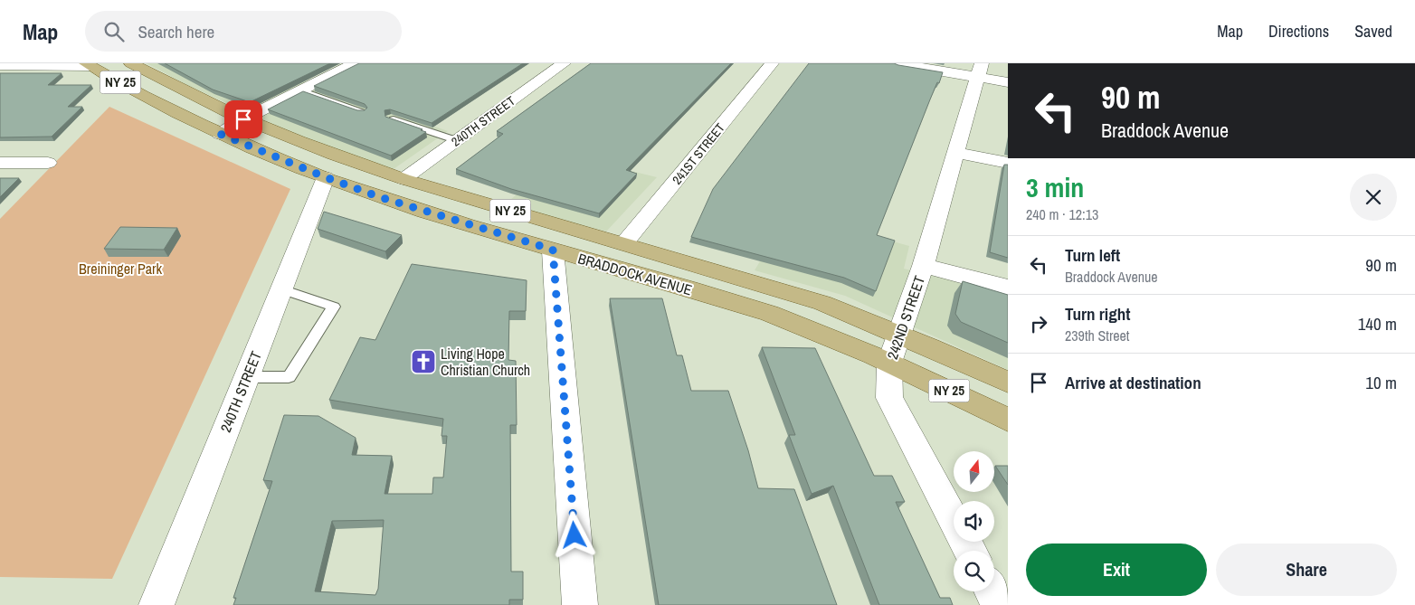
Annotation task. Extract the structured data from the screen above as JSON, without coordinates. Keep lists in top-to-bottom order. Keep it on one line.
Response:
{"streets":{"main road":["NY 25","BRADDOCK AVENUE"],"street":["240TH STREET","241ST STREET","242ND STREET"]},"crossings":[["240TH STREET","BRADDOCK AVENUE"],["241ST STREET","BRADDOCK AVENUE"],["BRADDOCK AVENUE","242ND STREET"]],"parks":["Breininger Park"],"places":{"church":["Living Hope Christian Church"]},"north":"top","page":{"header":"Map","search":"Search here","nav":["Map","Directions","Saved"],"turn":["90 m","Braddock Avenue"],"heading":["3 min","240 m · 12:13"],"list":[{"name":"Turn left","note":"Braddock Avenue","value":"90 m"},{"name":"Turn right","note":"239th Street","value":"140 m"},{"name":"Arrive at destination","value":"10 m"}],"buttons":["Exit","Share"]}}
